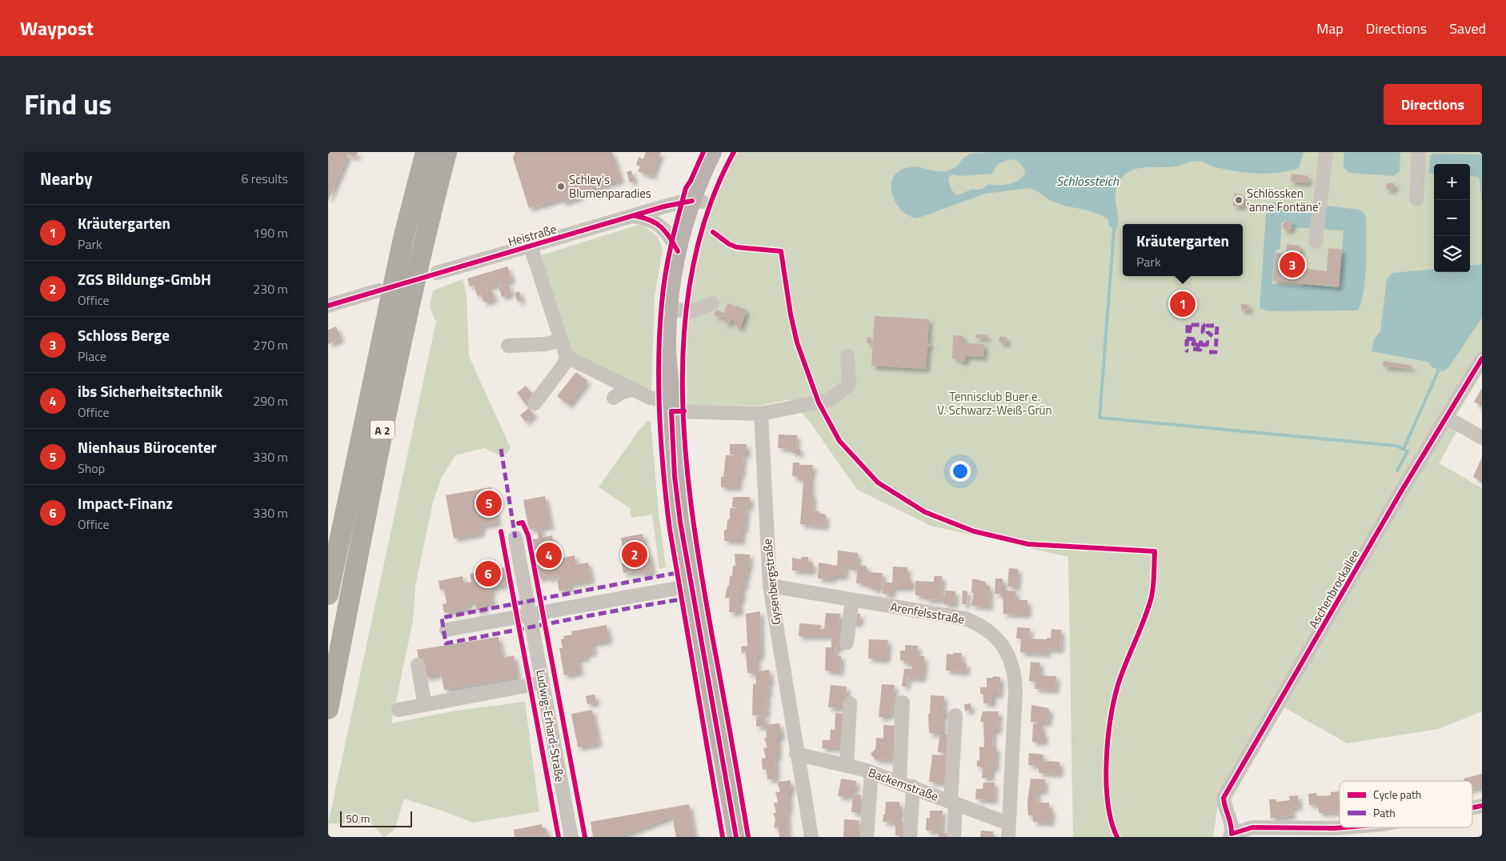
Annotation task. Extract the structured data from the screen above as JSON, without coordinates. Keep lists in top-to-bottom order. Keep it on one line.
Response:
{"streets":{"highway":["A 2"],"street":["Heistraße","Gysenbergstraße","Aschenbrockallee","Arenfelsstraße","Ludwig-Erhard-Straße","Backemstraße"]},"crossings":[["Gysenbergstraße","Arenfelsstraße"],["Gysenbergstraße","Backemstraße"],["Arenfelsstraße","Backemstraße"]],"water":["Schlossteich"],"parks":["Tennisclub Buer e. V. Schwarz-Weiß-Grün"],"places":["Schley's Blumenparadies","Schlössken 'anne Fontäne'"],"legend":["Cycle path","Path"],"scale_bar":"50 m","page":{"header":"Waypost","nav":["Map","Directions","Saved"],"title":"Find us","buttons":"Directions","heading":["Nearby","6 results"],"map_buttons":["+","−"],"list":[{"mark":"1","name":"Kräutergarten","note":"Park","value":"190 m"},{"mark":"2","name":"ZGS Bildungs-GmbH","note":"Office","value":"230 m"},{"mark":"3","name":"Schloss Berge","note":"Place","value":"270 m"},{"mark":"4","name":"ibs Sicherheitstechnik","note":"Office","value":"290 m"},{"mark":"5","name":"Nienhaus Bürocenter","note":"Shop","value":"330 m"},{"mark":"6","name":"Impact-Finanz","note":"Office","value":"330 m"}],"popup":["Kräutergarten","Park"],"pins":["3","1","5","2","4","6"],"scale":"50 m"}}
